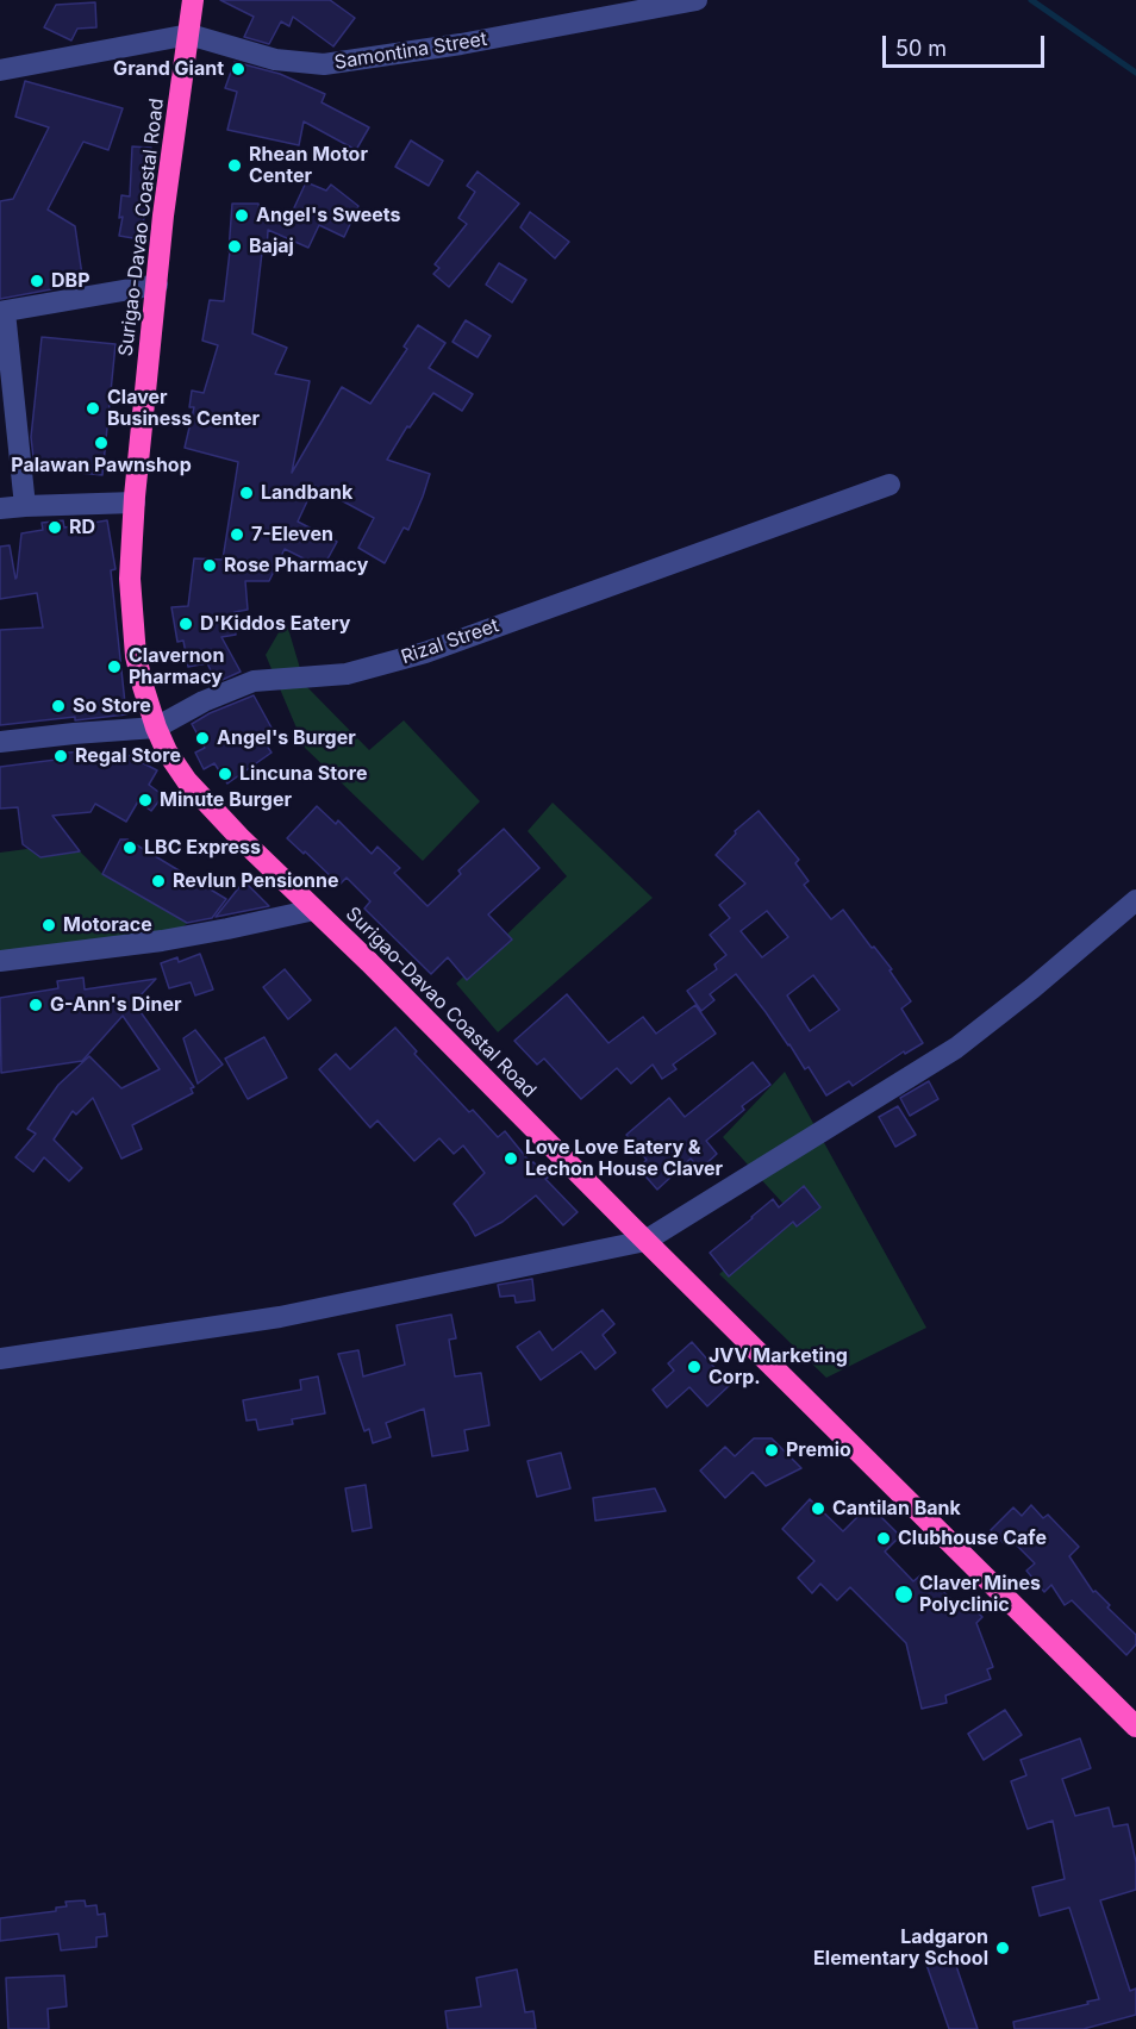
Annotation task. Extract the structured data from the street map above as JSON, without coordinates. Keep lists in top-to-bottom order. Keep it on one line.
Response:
{"streets":{"highway":["Surigao-Davao Coastal Road"],"street":["Samontina Street","Rizal Street"]},"crossings":[["Samontina Street","Surigao-Davao Coastal Road"],["Surigao-Davao Coastal Road","Rizal Street"]],"places":["Grand Giant","Rhean Motor Center","Angel's Sweets","Bajaj","DBP","Claver Business Center","Palawan Pawnshop","Landbank","RD","7-Eleven","Rose Pharmacy","D'Kiddos Eatery","Clavernon Pharmacy","So Store","Angel's Burger","Regal Store","Lincuna Store","Minute Burger","LBC Express","Revlun Pensionne","Motorace","G-Ann's Diner","Love Love Eatery & Lechon House Claver","JVV Marketing Corp.","Premio","Cantilan Bank","Clubhouse Cafe","Claver Mines Polyclinic","Ladgaron Elementary School"],"scale_bar":"50 m"}
